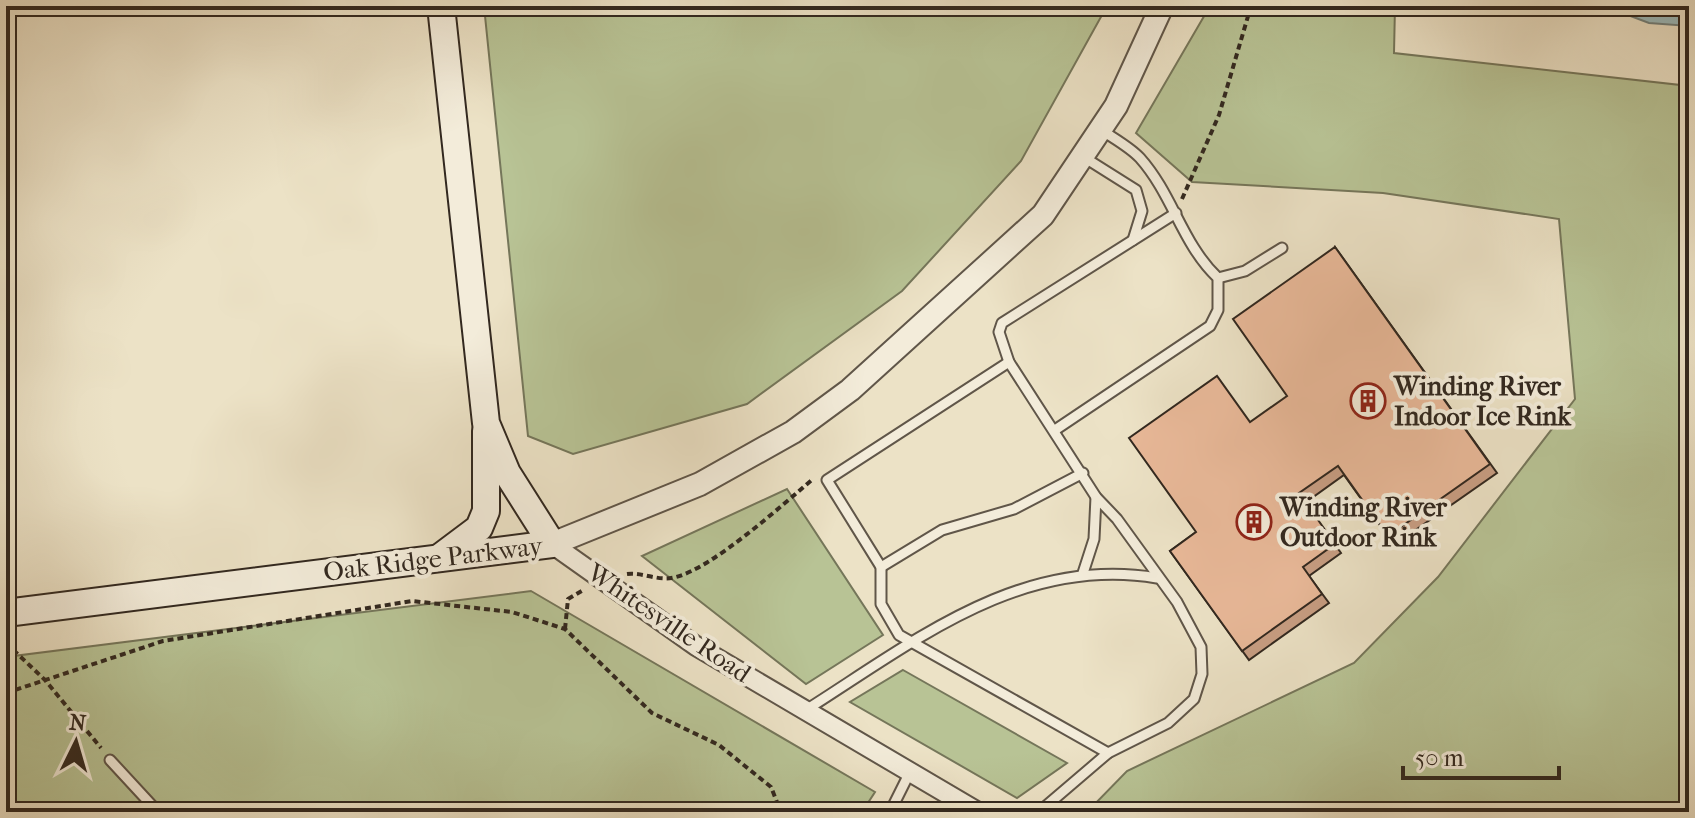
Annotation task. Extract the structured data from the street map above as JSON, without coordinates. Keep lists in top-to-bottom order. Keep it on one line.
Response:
{"streets":{"main road":["Oak Ridge Parkway","Whitesville Road"]},"crossings":[["Oak Ridge Parkway","Whitesville Road"]],"places":{"building":["Winding River Indoor Ice Rink","Winding River Outdoor Rink"]},"scale_bar":"50 m","north":"top"}
